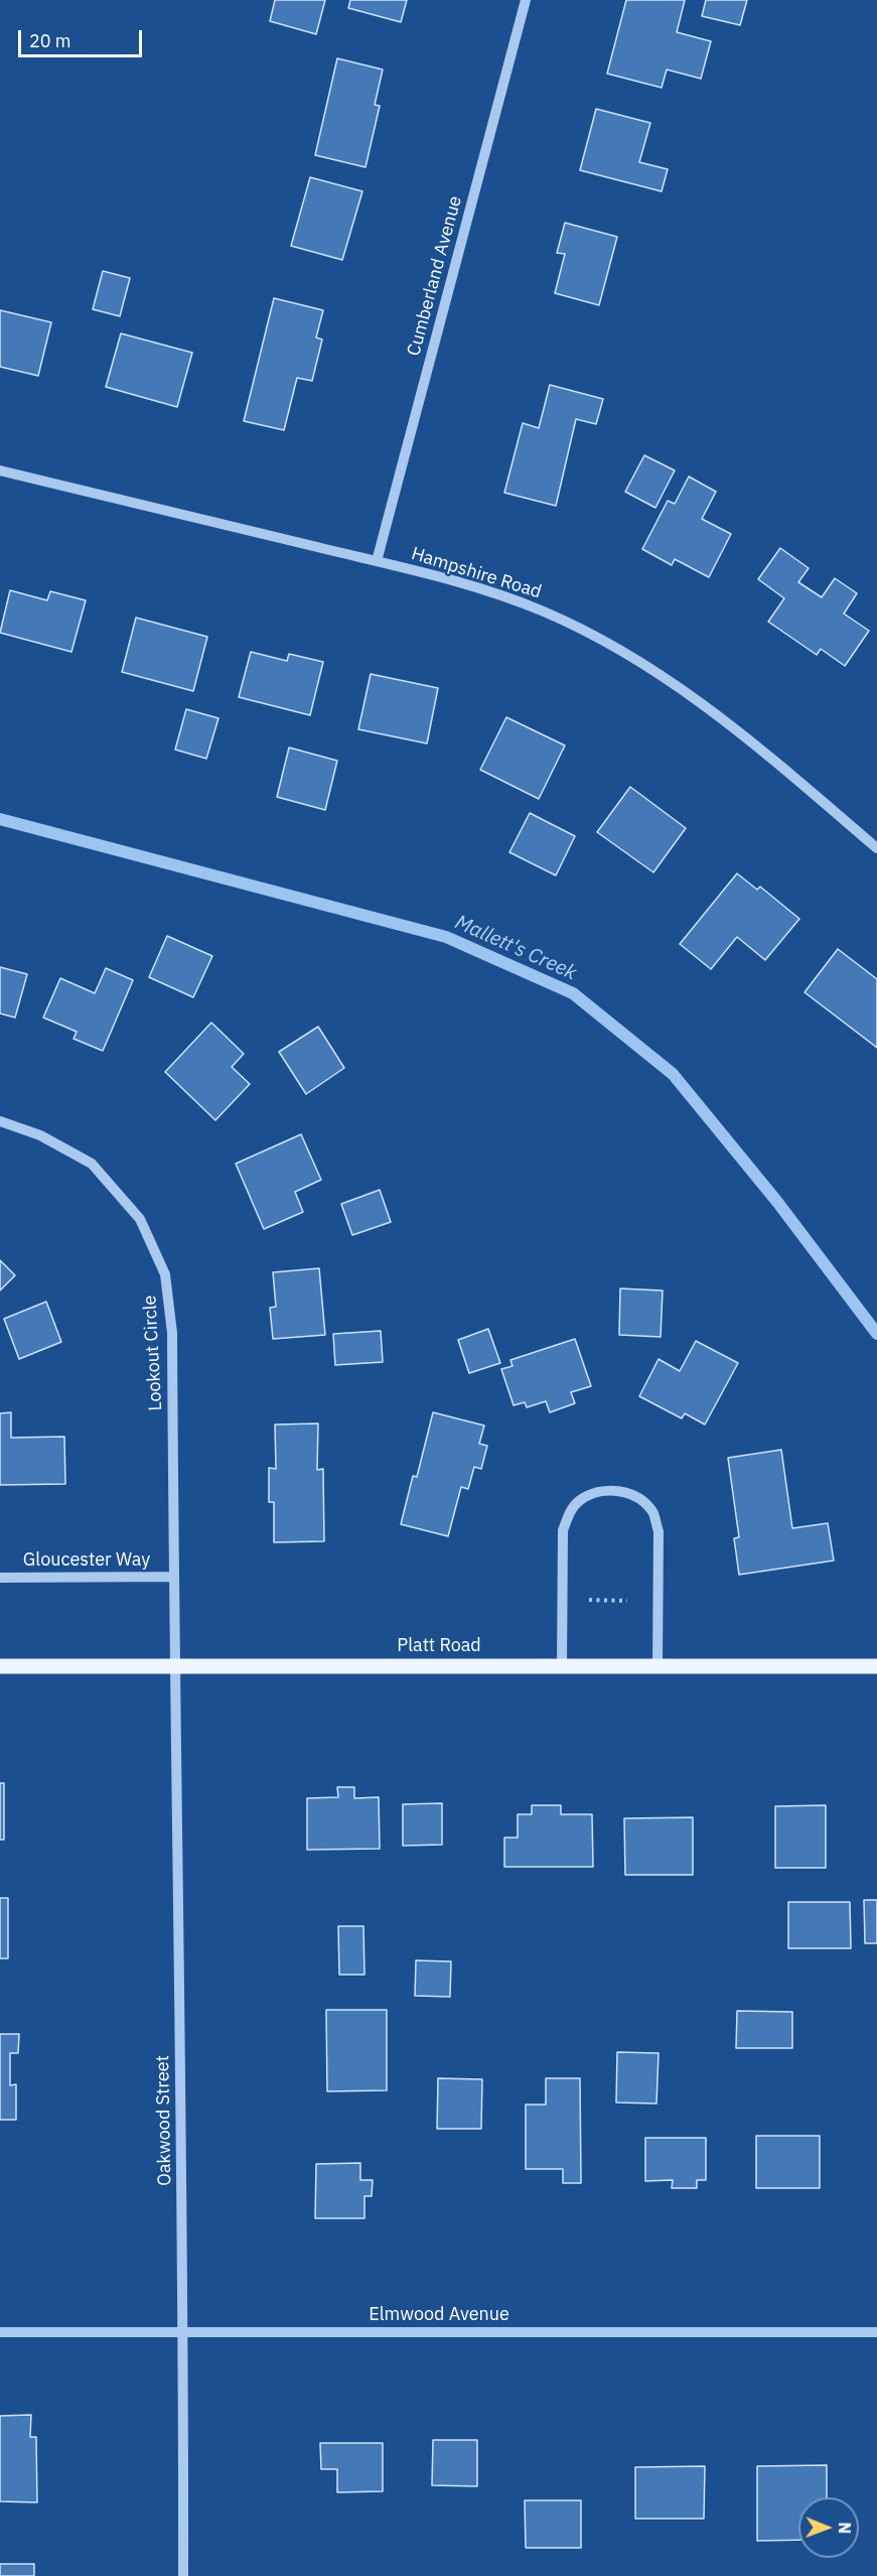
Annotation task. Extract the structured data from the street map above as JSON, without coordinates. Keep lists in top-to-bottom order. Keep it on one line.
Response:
{"streets":{"main road":["Platt Road"],"street":["Cumberland Avenue","Hampshire Road","Lookout Circle","Gloucester Way","Oakwood Street","Elmwood Avenue"]},"crossings":[["Cumberland Avenue","Hampshire Road"],["Lookout Circle","Gloucester Way"],["Lookout Circle","Platt Road"],["Lookout Circle","Oakwood Street"],["Platt Road","Oakwood Street"],["Oakwood Street","Elmwood Avenue"]],"water":["Mallett's Creek"],"scale_bar":"20 m","north":"right"}
